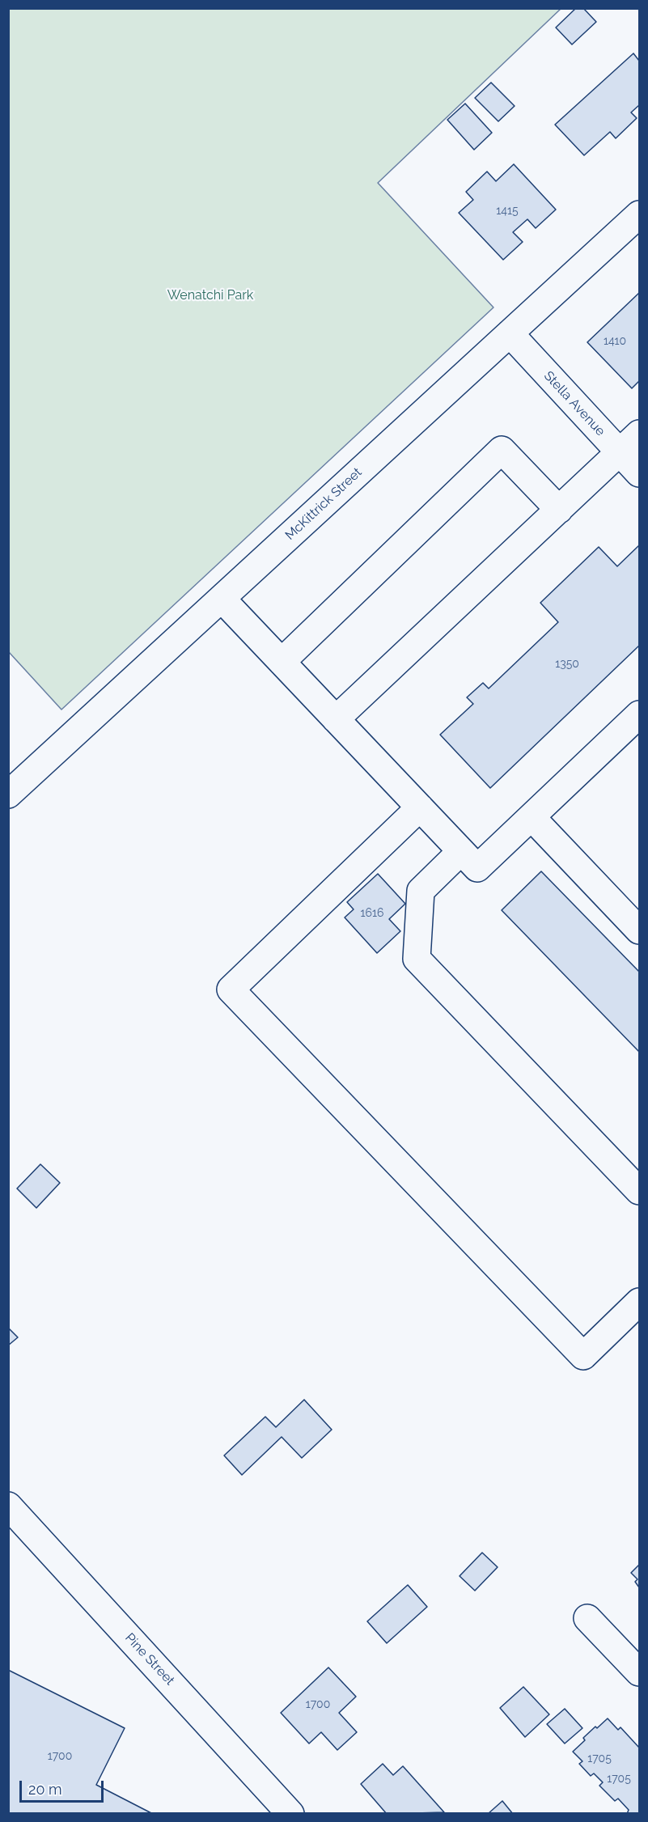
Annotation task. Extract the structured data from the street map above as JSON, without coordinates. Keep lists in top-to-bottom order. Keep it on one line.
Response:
{"streets":{"street":["Stella Avenue","McKittrick Street","Pine Street"]},"crossings":[["Stella Avenue","McKittrick Street"]],"parks":["Wenatchi Park"],"house_numbers":["1415","1410","1350","1616","1700","1700","1705","1705"],"scale_bar":"20 m"}
